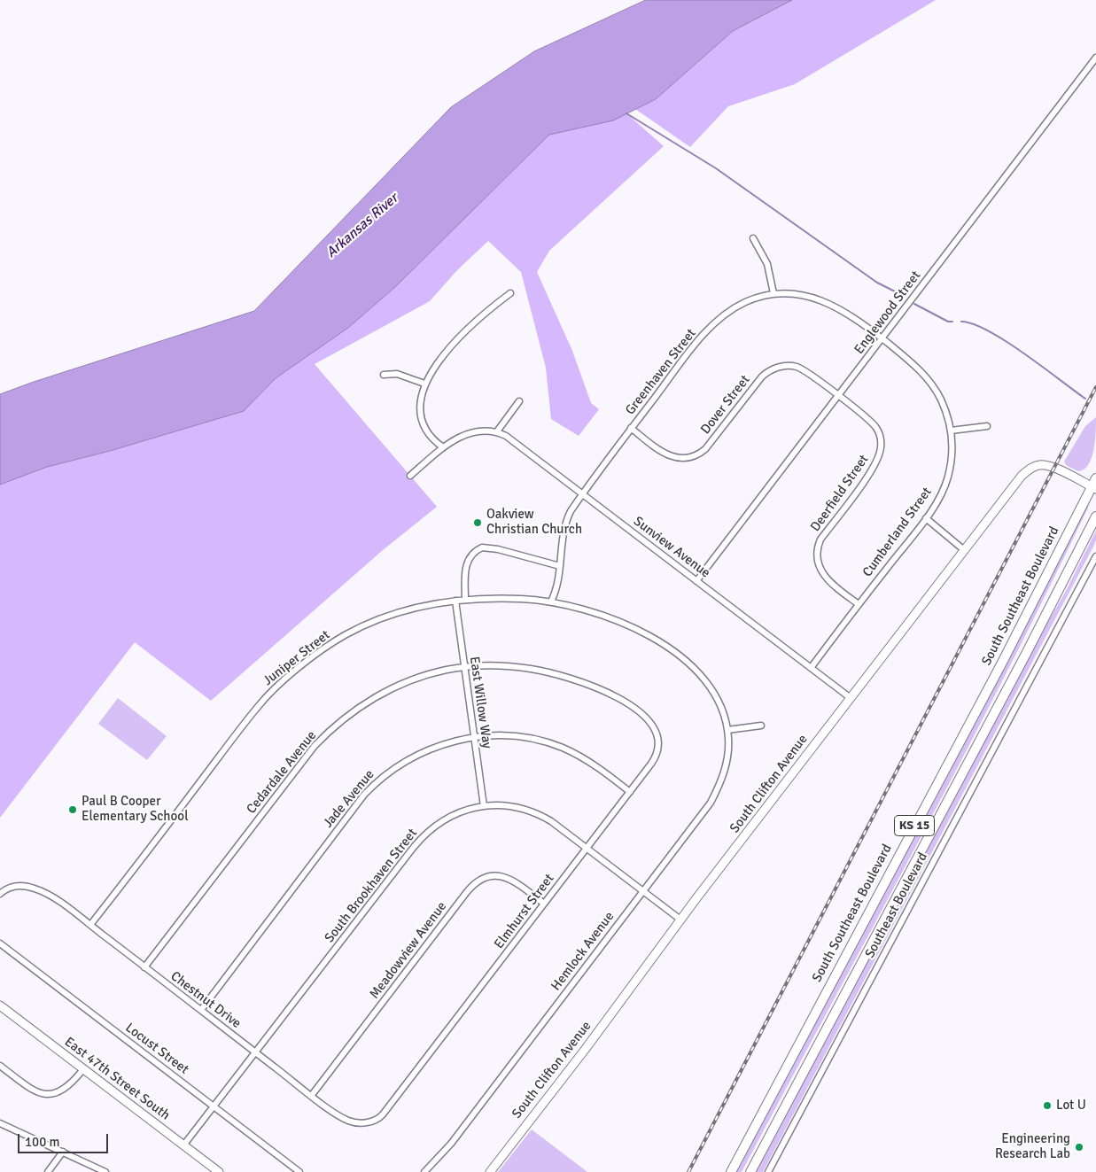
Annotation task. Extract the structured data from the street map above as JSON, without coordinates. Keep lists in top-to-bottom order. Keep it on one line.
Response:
{"streets":{"main road":["South Southeast Boulevard","KS 15"],"street":["Englewood Street","Greenhaven Street","Dover Street","Deerfield Street","Cumberland Street","Sunview Avenue","Juniper Street","East Willow Way","Cedardale Avenue","South Clifton Avenue","Jade Avenue","South Brookhaven Street","Southeast Boulevard","Elmhurst Street","Meadowview Avenue","Hemlock Avenue","Chestnut Drive","Locust Street","East 47th Street South"]},"crossings":[["Englewood Street","Greenhaven Street"],["Englewood Street","Dover Street"],["Englewood Street","Deerfield Street"],["Englewood Street","Cumberland Street"],["Englewood Street","Sunview Avenue"],["Greenhaven Street","Dover Street"],["Greenhaven Street","Cumberland Street"],["Greenhaven Street","Sunview Avenue"],["Greenhaven Street","Juniper Street"],["Dover Street","Deerfield Street"],["Deerfield Street","Cumberland Street"],["Cumberland Street","Sunview Avenue"],["Sunview Avenue","South Clifton Avenue"],["South Southeast Boulevard","South Clifton Avenue"],["Juniper Street","East Willow Way"],["Juniper Street","Hemlock Avenue"],["Juniper Street","Chestnut Drive"],["East Willow Way","Cedardale Avenue"],["East Willow Way","Jade Avenue"],["East Willow Way","South Brookhaven Street"],["Cedardale Avenue","Elmhurst Street"],["Cedardale Avenue","Chestnut Drive"],["South Clifton Avenue","South Brookhaven Street"],["Jade Avenue","Elmhurst Street"],["Jade Avenue","Chestnut Drive"],["South Brookhaven Street","Elmhurst Street"],["South Brookhaven Street","Hemlock Avenue"],["South Brookhaven Street","Chestnut Drive"],["South Brookhaven Street","Locust Street"],["South Brookhaven Street","East 47th Street South"],["Elmhurst Street","Meadowview Avenue"],["Elmhurst Street","Chestnut Drive"],["Meadowview Avenue","Chestnut Drive"]],"water":["Arkansas River"],"places":["Oakview Christian Church","Paul B Cooper Elementary School","Lot U","Engineering Research Lab"],"scale_bar":"100 m"}
